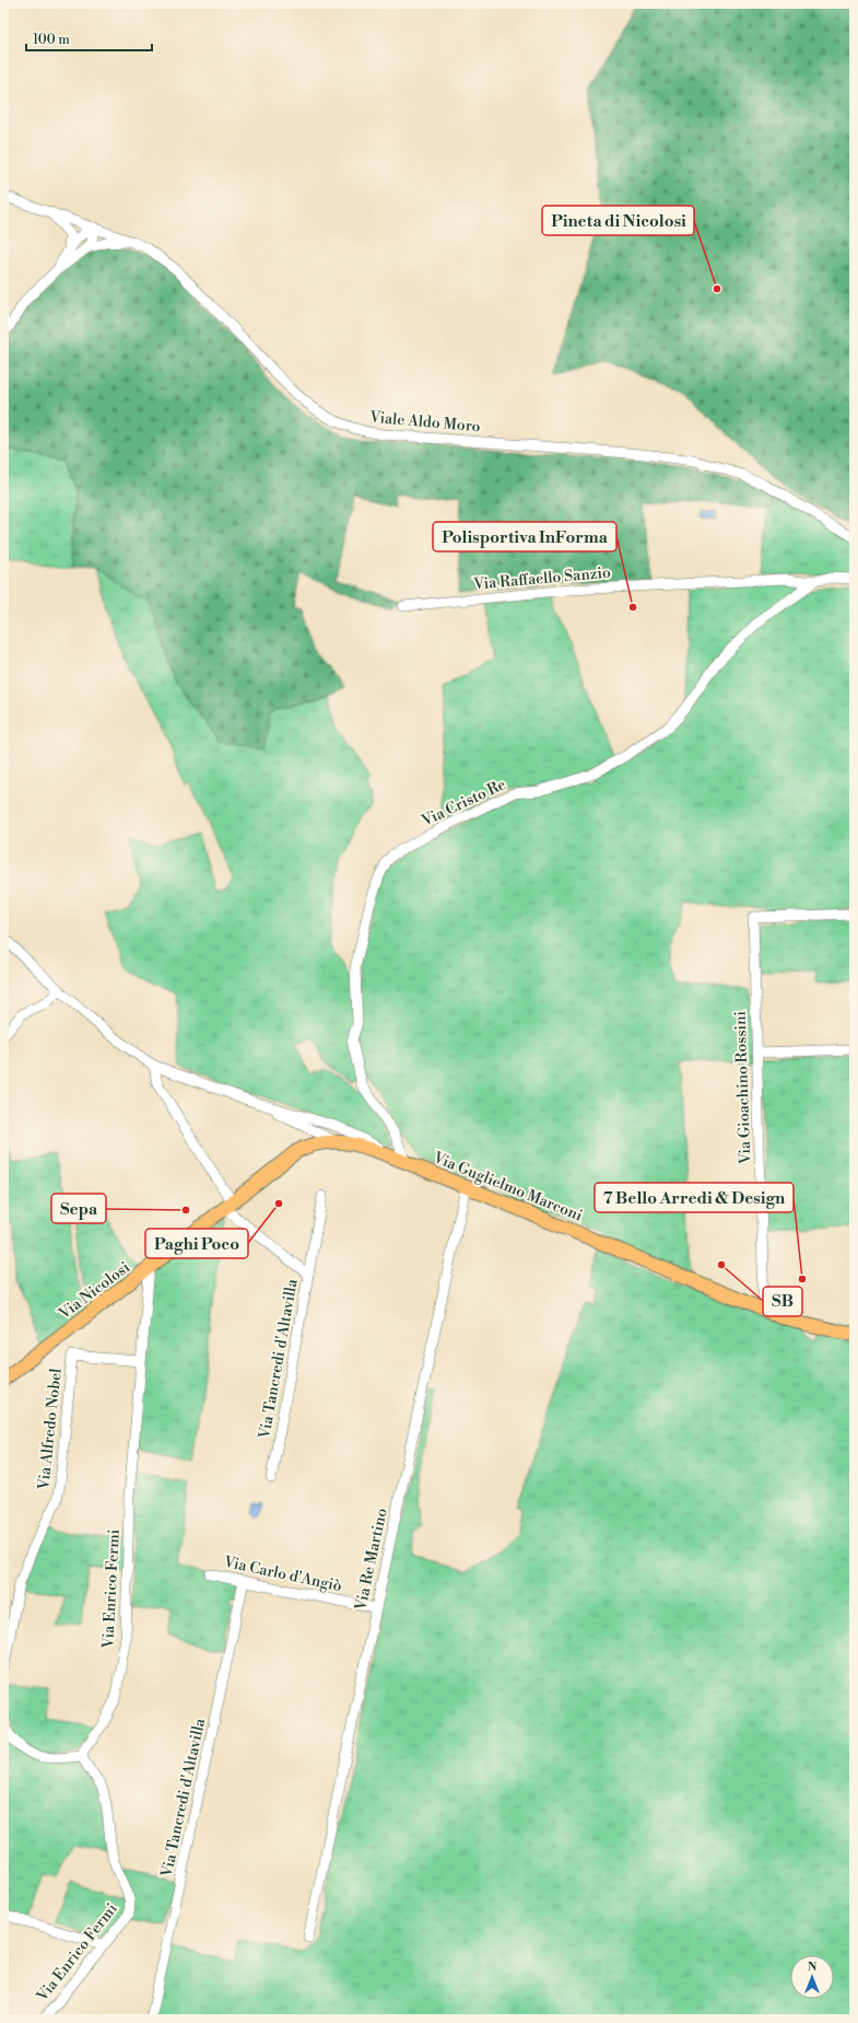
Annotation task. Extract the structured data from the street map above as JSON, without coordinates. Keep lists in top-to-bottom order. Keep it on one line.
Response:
{"streets":{"main road":["Via Guglielmo Marconi","Via Nicolosi"],"street":["Viale Aldo Moro","Via Raffaello Sanzio","Via Cristo Re","Via Gioachino Rossini","Via Tancredi d'Altavilla","Via Alfredo Nobel","Via Re Martino","Via Carlo d'Angiò","Via Enrico Fermi"]},"crossings":[["Via Raffaello Sanzio","Via Cristo Re"],["Via Cristo Re","Via Guglielmo Marconi"],["Via Gioachino Rossini","Via Guglielmo Marconi"],["Via Guglielmo Marconi","Via Nicolosi"],["Via Guglielmo Marconi","Via Tancredi d'Altavilla"],["Via Guglielmo Marconi","Via Re Martino"],["Via Nicolosi","Via Tancredi d'Altavilla"],["Via Nicolosi","Via Enrico Fermi"],["Via Tancredi d'Altavilla","Via Carlo d'Angiò"],["Via Alfredo Nobel","Via Enrico Fermi"],["Via Re Martino","Via Carlo d'Angiò"]],"places":["Pineta di Nicolosi","Polisportiva InForma","Paghi Poco","Sepa","SB","7 Bello Arredi & Design"],"scale_bar":"100 m","north":"top"}
